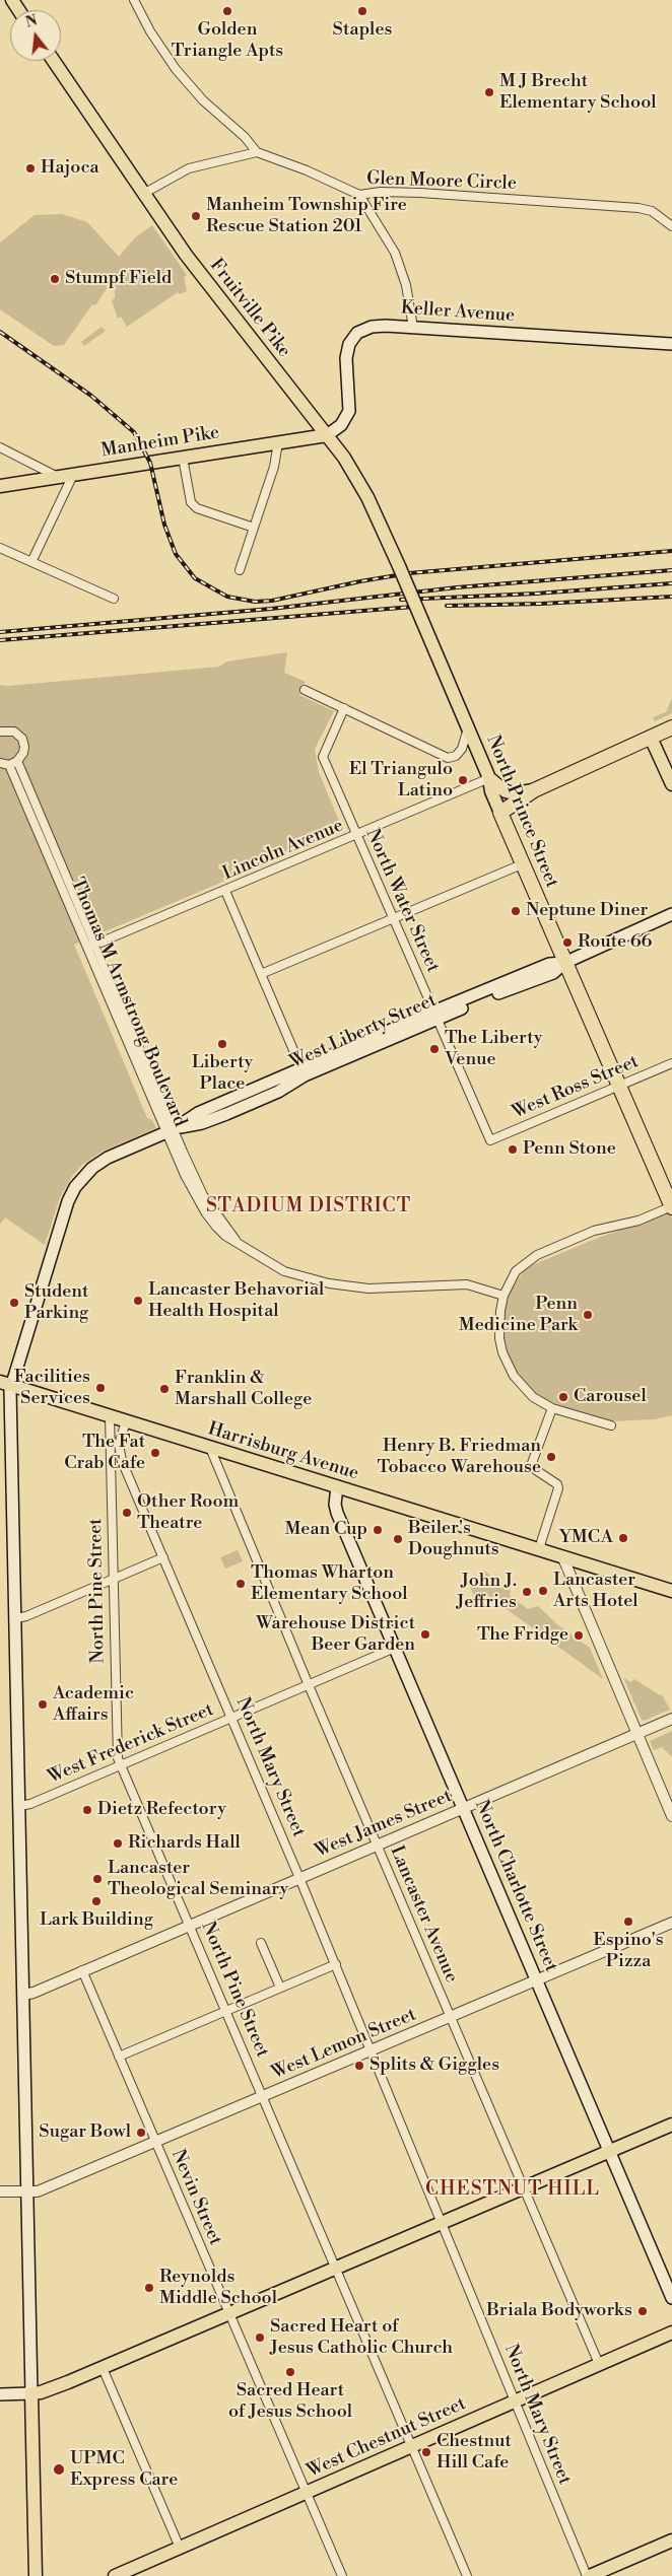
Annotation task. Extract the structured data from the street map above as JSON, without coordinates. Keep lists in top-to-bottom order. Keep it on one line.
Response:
{"streets":{"highway":["North Prince Street"],"main road":["Fruitville Pike","Keller Avenue","Manheim Pike","West Liberty Street","Harrisburg Avenue","North Charlotte Street","West Chestnut Street"],"street":["Glen Moore Circle","Lincoln Avenue","North Water Street","Thomas M Armstrong Boulevard","West Ross Street","North Pine Street","West Frederick Street","North Mary Street","West James Street","Lancaster Avenue","West Lemon Street","Nevin Street"]},"crossings":[["Fruitville Pike","Keller Avenue"],["Fruitville Pike","Manheim Pike"],["Fruitville Pike","North Prince Street"],["Keller Avenue","Manheim Pike"],["Keller Avenue","North Prince Street"],["Manheim Pike","North Prince Street"],["North Prince Street","Lincoln Avenue"],["North Prince Street","West Liberty Street"],["North Prince Street","West Ross Street"],["Lincoln Avenue","North Water Street"],["Lincoln Avenue","Thomas M Armstrong Boulevard"],["North Water Street","West Liberty Street"],["North Water Street","West Ross Street"],["Thomas M Armstrong Boulevard","West Liberty Street"],["West Liberty Street","Harrisburg Avenue"],["West Liberty Street","West Frederick Street"],["West Liberty Street","West James Street"],["West Liberty Street","West Lemon Street"],["Harrisburg Avenue","North Pine Street"],["Harrisburg Avenue","North Mary Street"],["Harrisburg Avenue","North Charlotte Street"],["Harrisburg Avenue","Lancaster Avenue"],["North Pine Street","West Frederick Street"],["North Pine Street","West James Street"],["North Pine Street","West Lemon Street"],["North Pine Street","West Chestnut Street"],["West Frederick Street","North Mary Street"],["West Frederick Street","North Charlotte Street"],["West Frederick Street","Lancaster Avenue"],["North Mary Street","West James Street"],["North Mary Street","West Lemon Street"],["North Mary Street","West Chestnut Street"],["West James Street","North Charlotte Street"],["West James Street","Lancaster Avenue"],["West James Street","Nevin Street"],["North Charlotte Street","West Lemon Street"],["Lancaster Avenue","West Lemon Street"],["Lancaster Avenue","West Chestnut Street"],["West Lemon Street","Nevin Street"],["Nevin Street","West Chestnut Street"]],"districts":["STADIUM DISTRICT","CHESTNUT HILL"],"places":["Golden Triangle Apts","Staples","M J Brecht Elementary School","Hajoca","Manheim Township Fire Rescue Station 201","Stumpf Field","El Triangulo Latino","Neptune Diner","Route 66","Liberty Place","The Liberty Venue","Penn Stone","Lancaster Behavorial Health Hospital","Student Parking","Penn Medicine Park","Facilities Services","Franklin & Marshall College","Carousel","The Fat Crab Cafe","Henry B. Friedman Tobacco Warehouse","Other Room Theatre","Mean Cup","YMCA","Beiler's Doughnuts","Thomas Wharton Elementary School","Lancaster Arts Hotel","John J. Jeffries","Warehouse District Beer Garden","The Fridge","Academic Affairs","Dietz Refectory","Richards Hall","Lancaster Theological Seminary","Lark Building","Espino's Pizza","Splits & Giggles","Sugar Bowl","Reynolds Middle School","Briala Bodyworks","Sacred Heart of Jesus Catholic Church","Sacred Heart of Jesus School","Chestnut Hill Cafe","UPMC Express Care"],"north":"top"}
